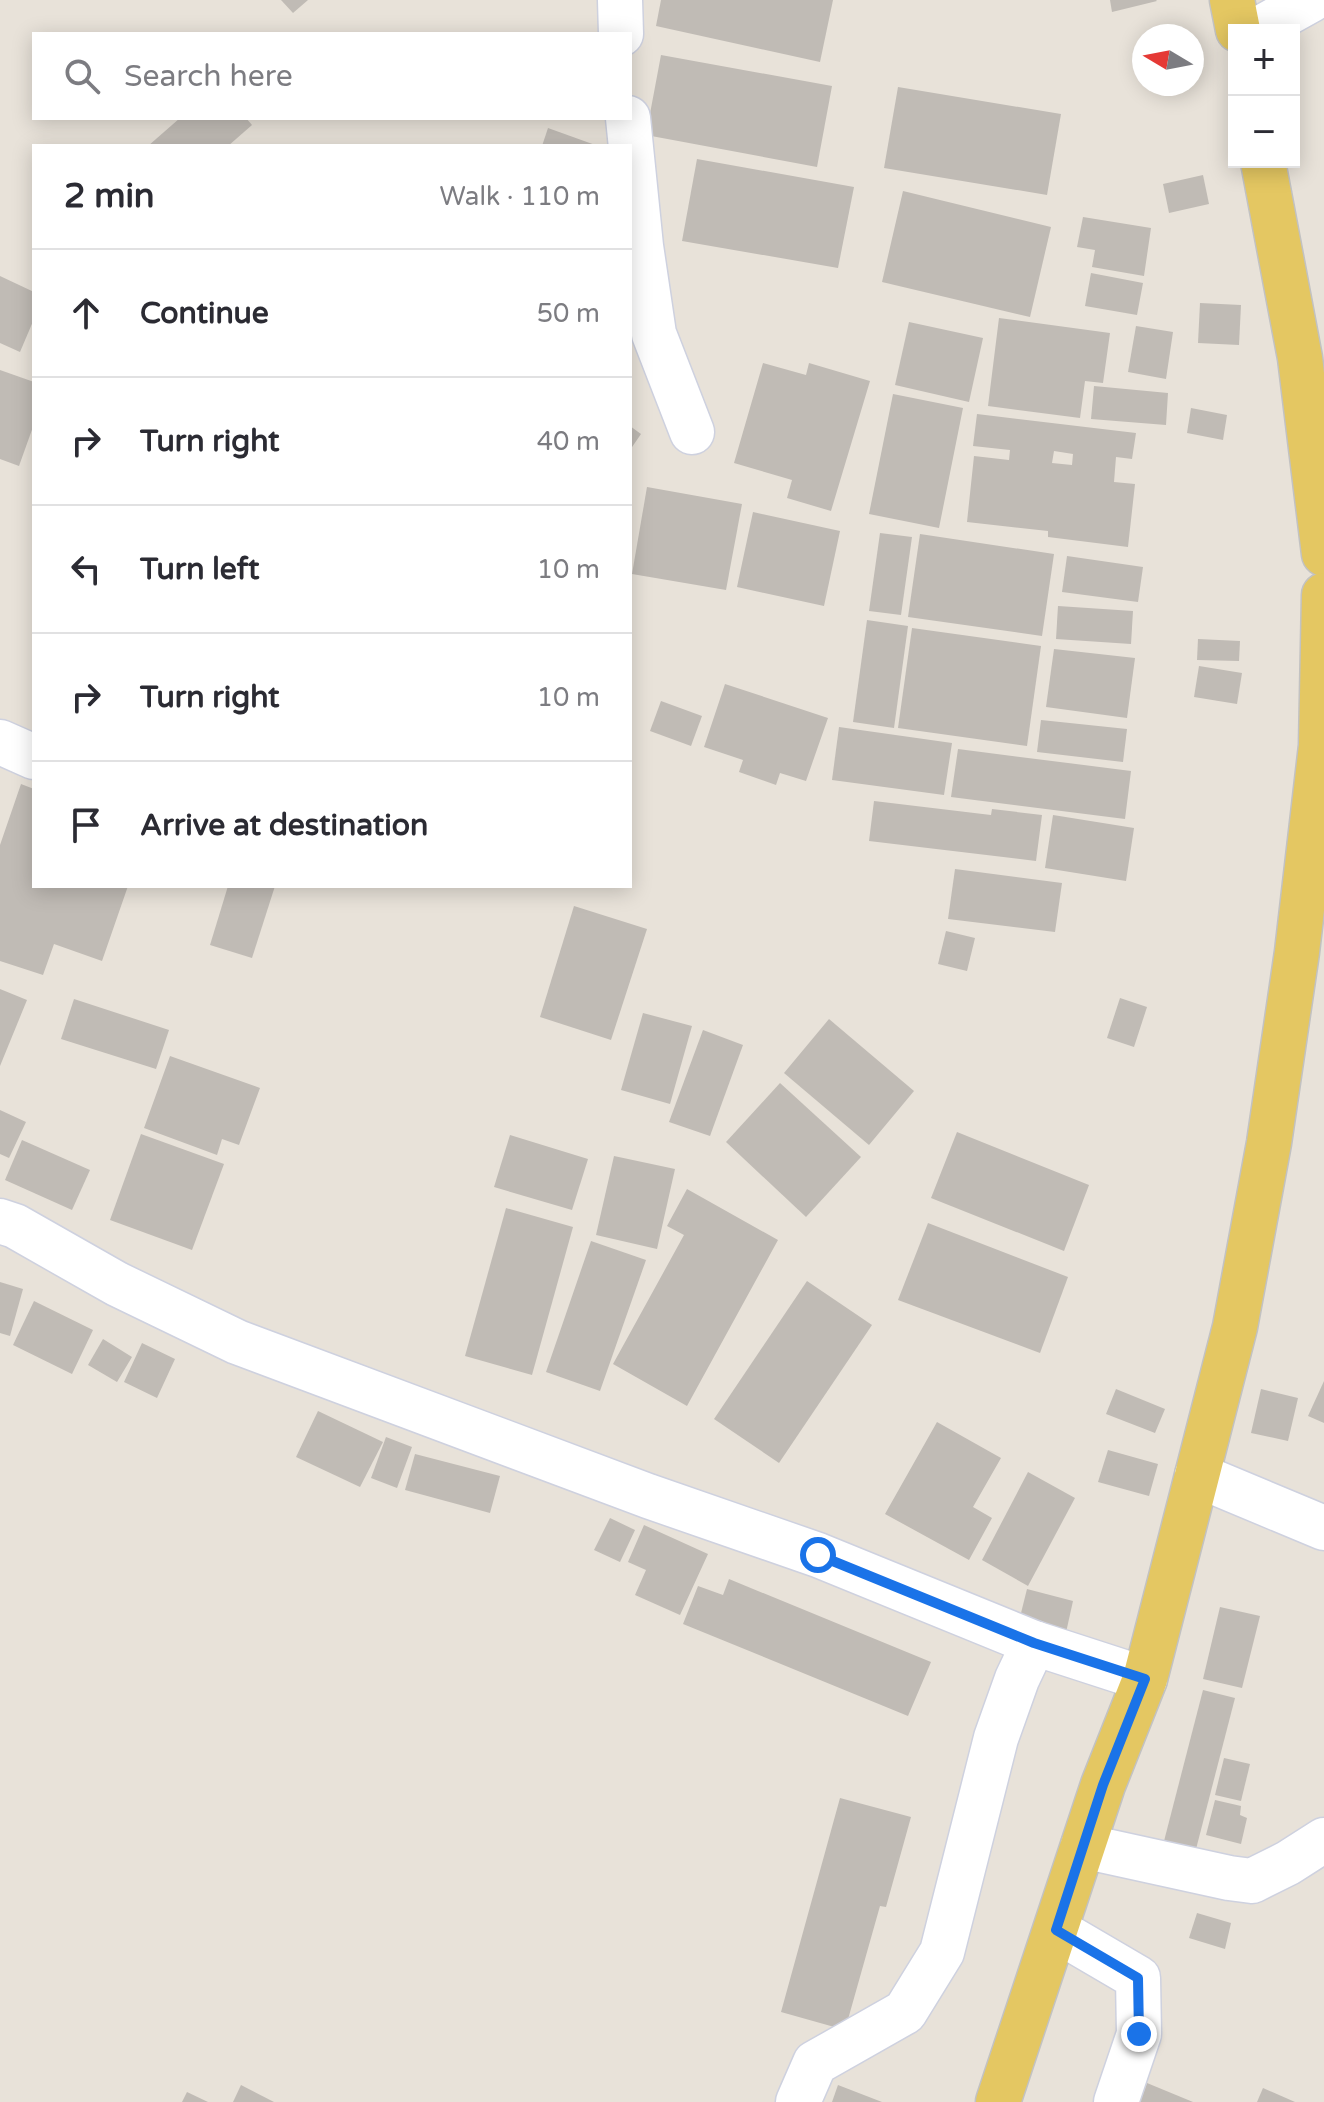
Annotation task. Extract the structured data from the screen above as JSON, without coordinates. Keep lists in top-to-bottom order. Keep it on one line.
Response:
{"north":"left","page":{"map_buttons":["+","−"],"search":"Search here","heading":["2 min","Walk · 110 m"],"list":[["Continue","50 m"],["Turn right","40 m"],["Turn left","10 m"],["Turn right","10 m"],"Arrive at destination"]}}
